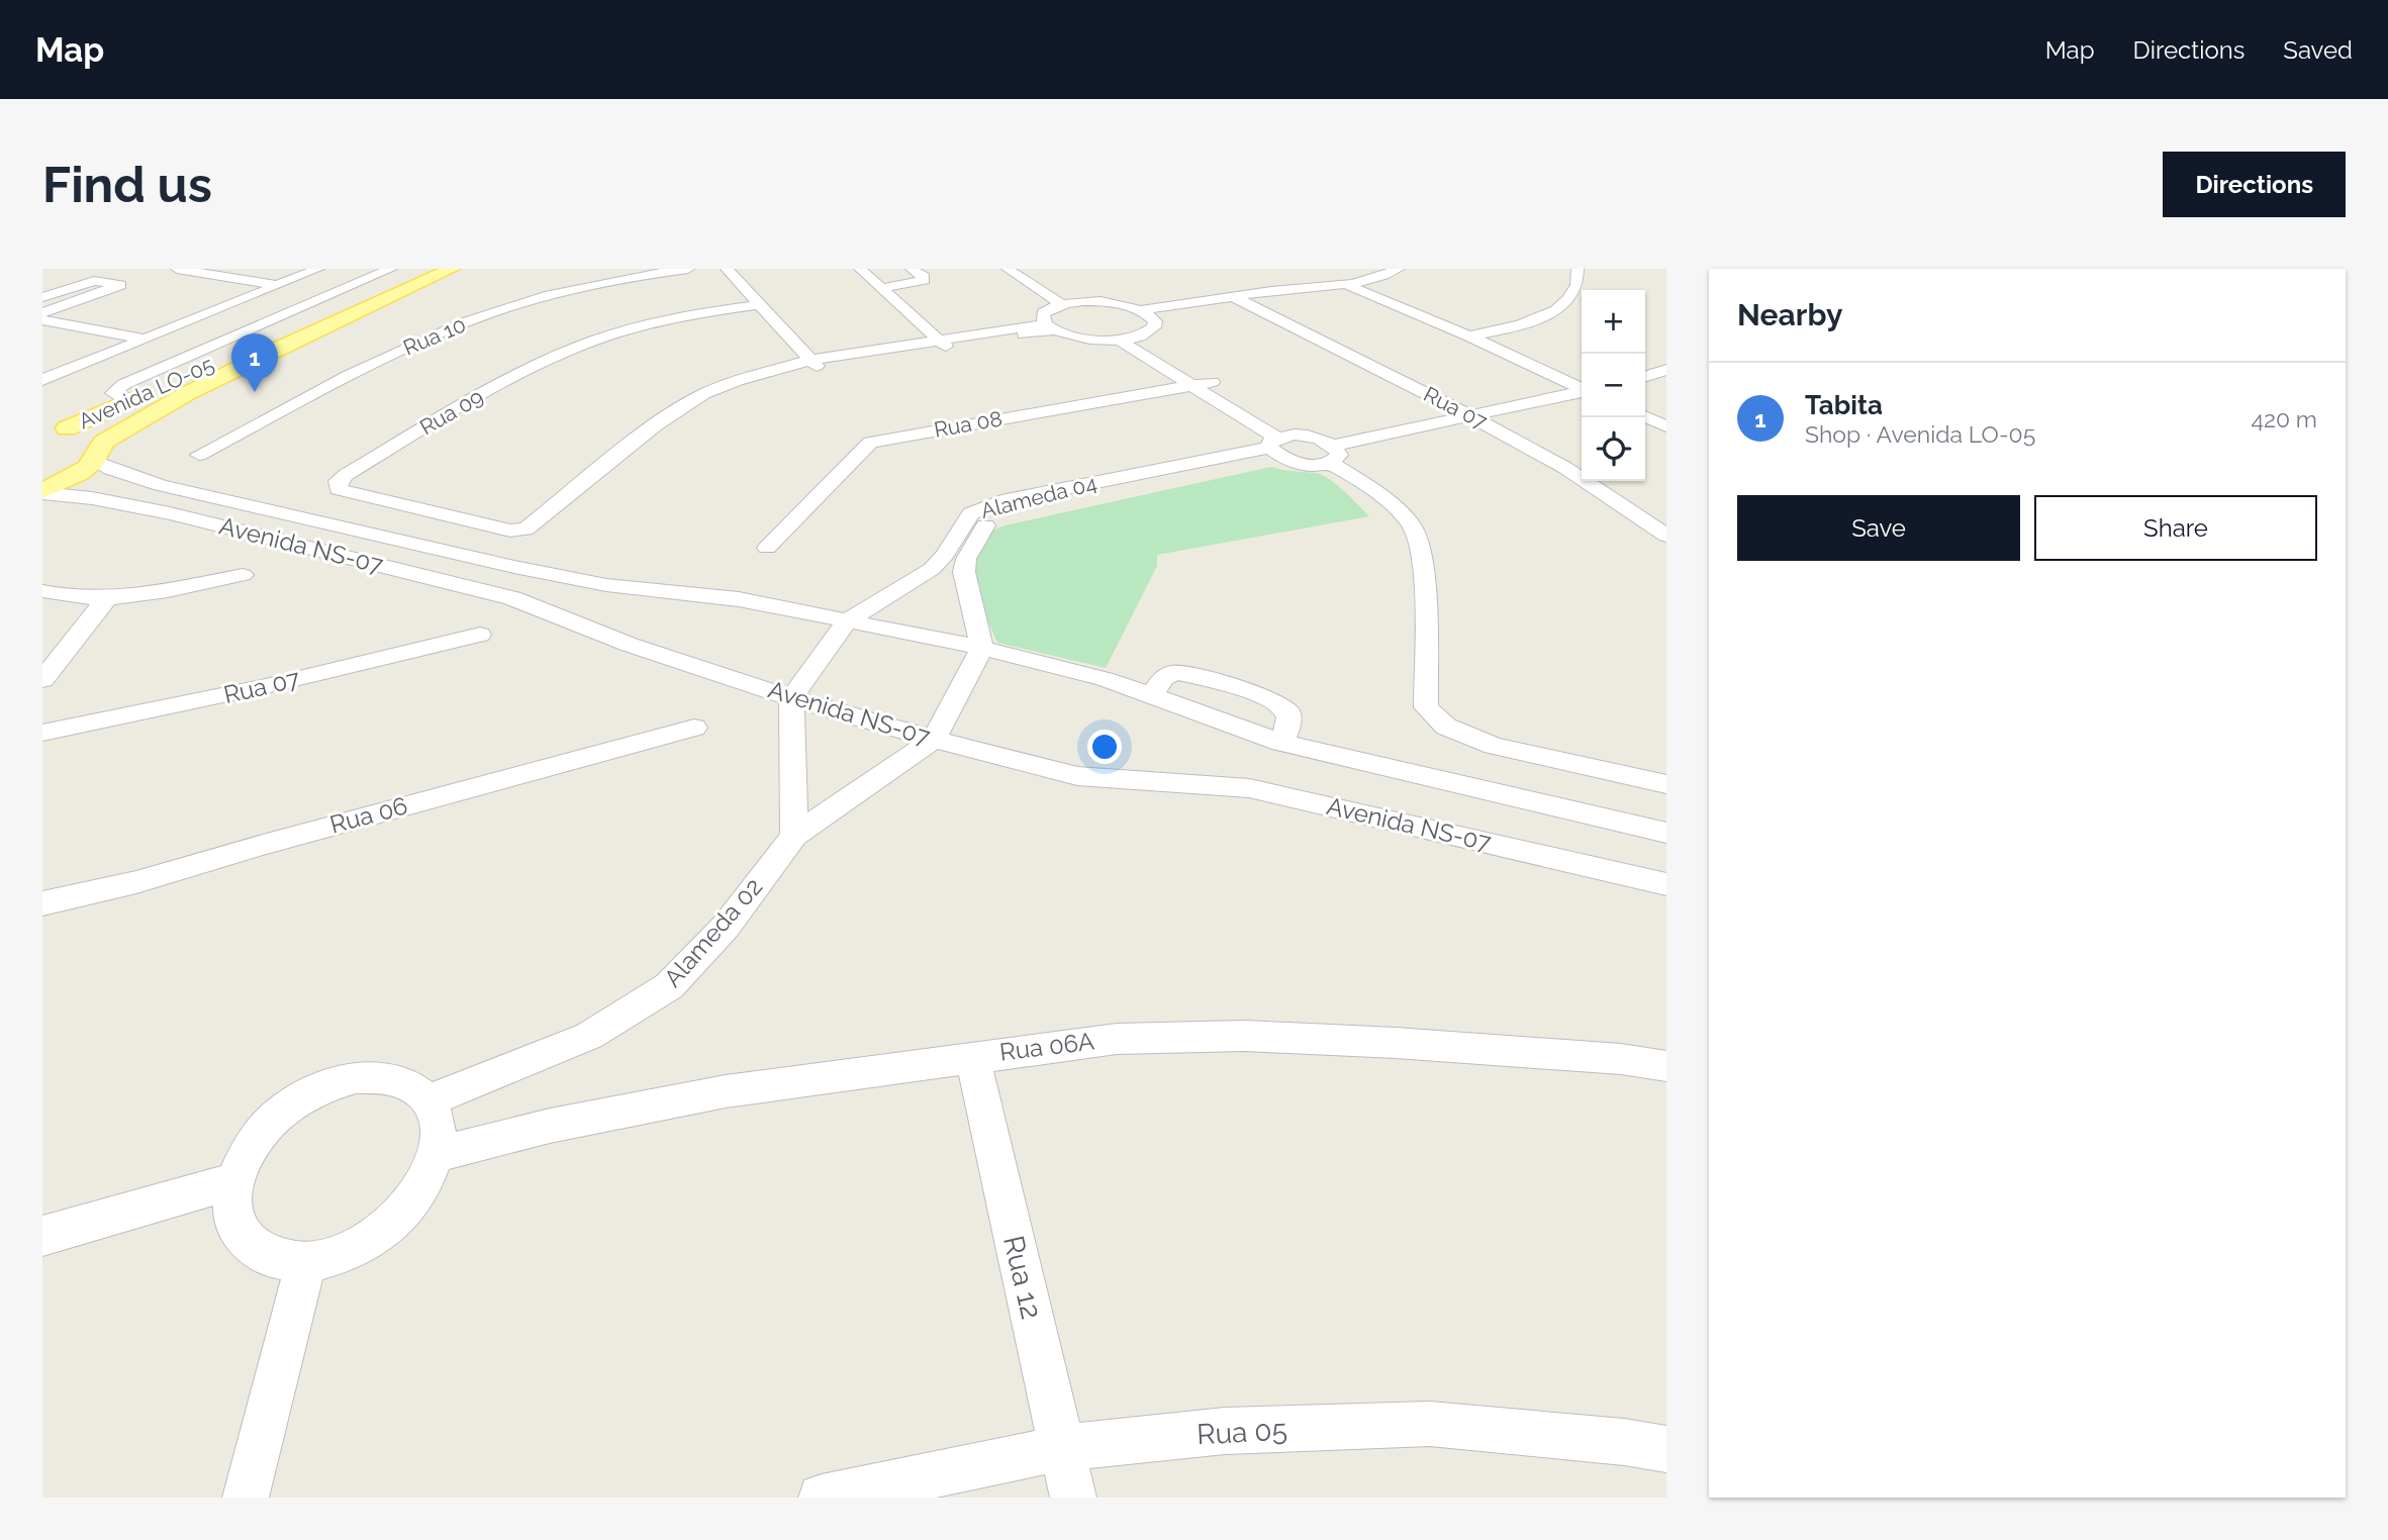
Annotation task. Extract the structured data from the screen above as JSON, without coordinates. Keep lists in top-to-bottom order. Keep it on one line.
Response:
{"streets":{"main road":["Avenida LO-05"],"street":["Rua 10","Rua 07","Rua 09","Rua 08","Alameda 04","Avenida NS-07","Rua 06","Alameda 02","Rua 06A","Rua 12","Rua 05"]},"crossings":[["Avenida LO-05","Avenida NS-07"],["Alameda 04","Avenida NS-07"],["Avenida NS-07","Alameda 02"],["Alameda 02","Rua 06A"],["Rua 06A","Rua 12"],["Rua 12","Rua 05"]],"page":{"header":"Map","nav":["Map","Directions","Saved"],"buttons":["Directions",["Save","Share"]],"title":"Find us","heading":"Nearby","map_buttons":["+","−"],"pins":"1","list":[{"mark":"1","name":"Tabita","note":"Shop · Avenida LO-05","value":"420 m"}]}}
